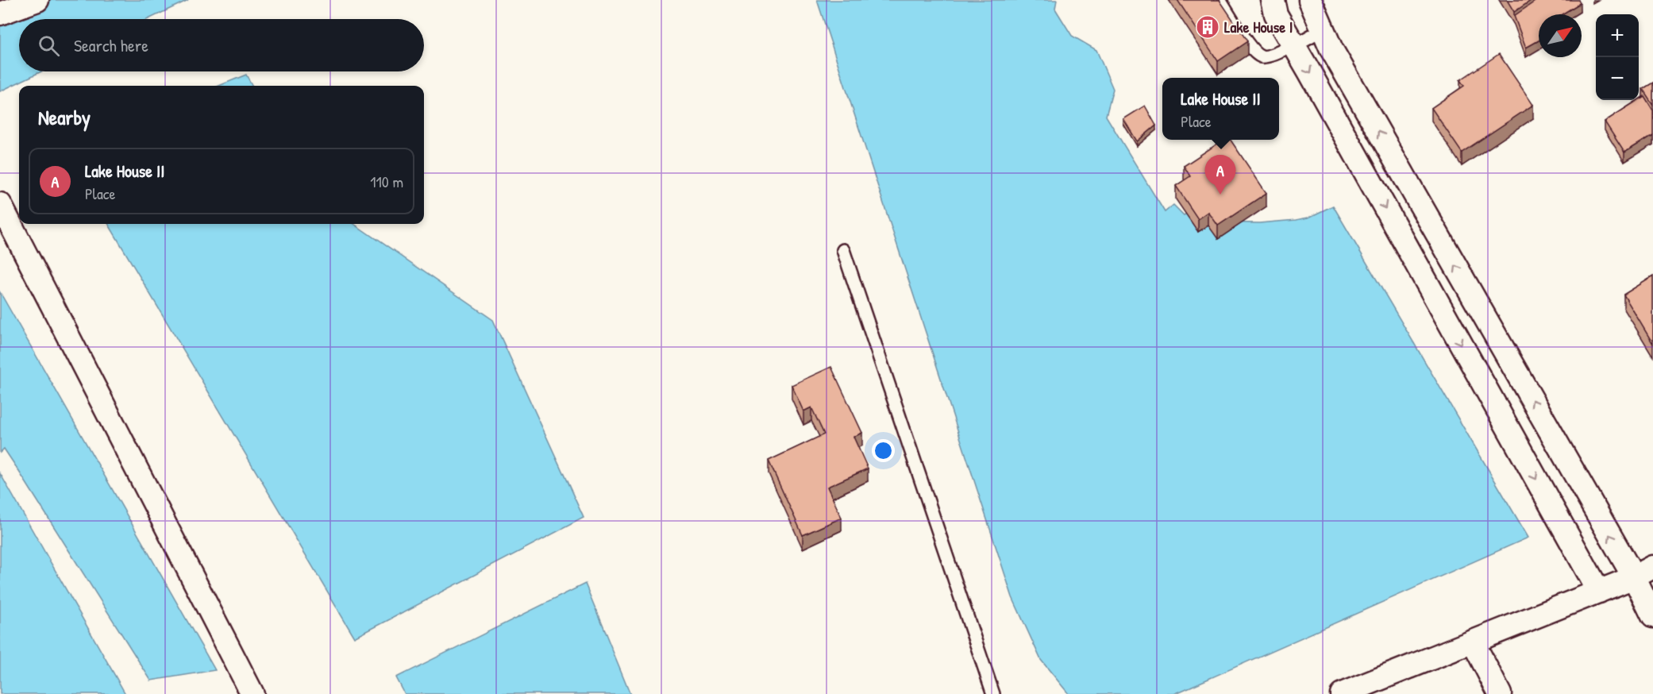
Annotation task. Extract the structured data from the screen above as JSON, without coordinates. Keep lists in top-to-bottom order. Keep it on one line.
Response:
{"places":{"building":["Lake House I"]},"north":"top right","page":{"map_buttons":["+","−"],"search":"Search here","popup":["Lake House II","Place"],"heading":"Nearby","list":[{"mark":"A","name":"Lake House II","note":"Place","value":"110 m"}],"pins":"A"}}
